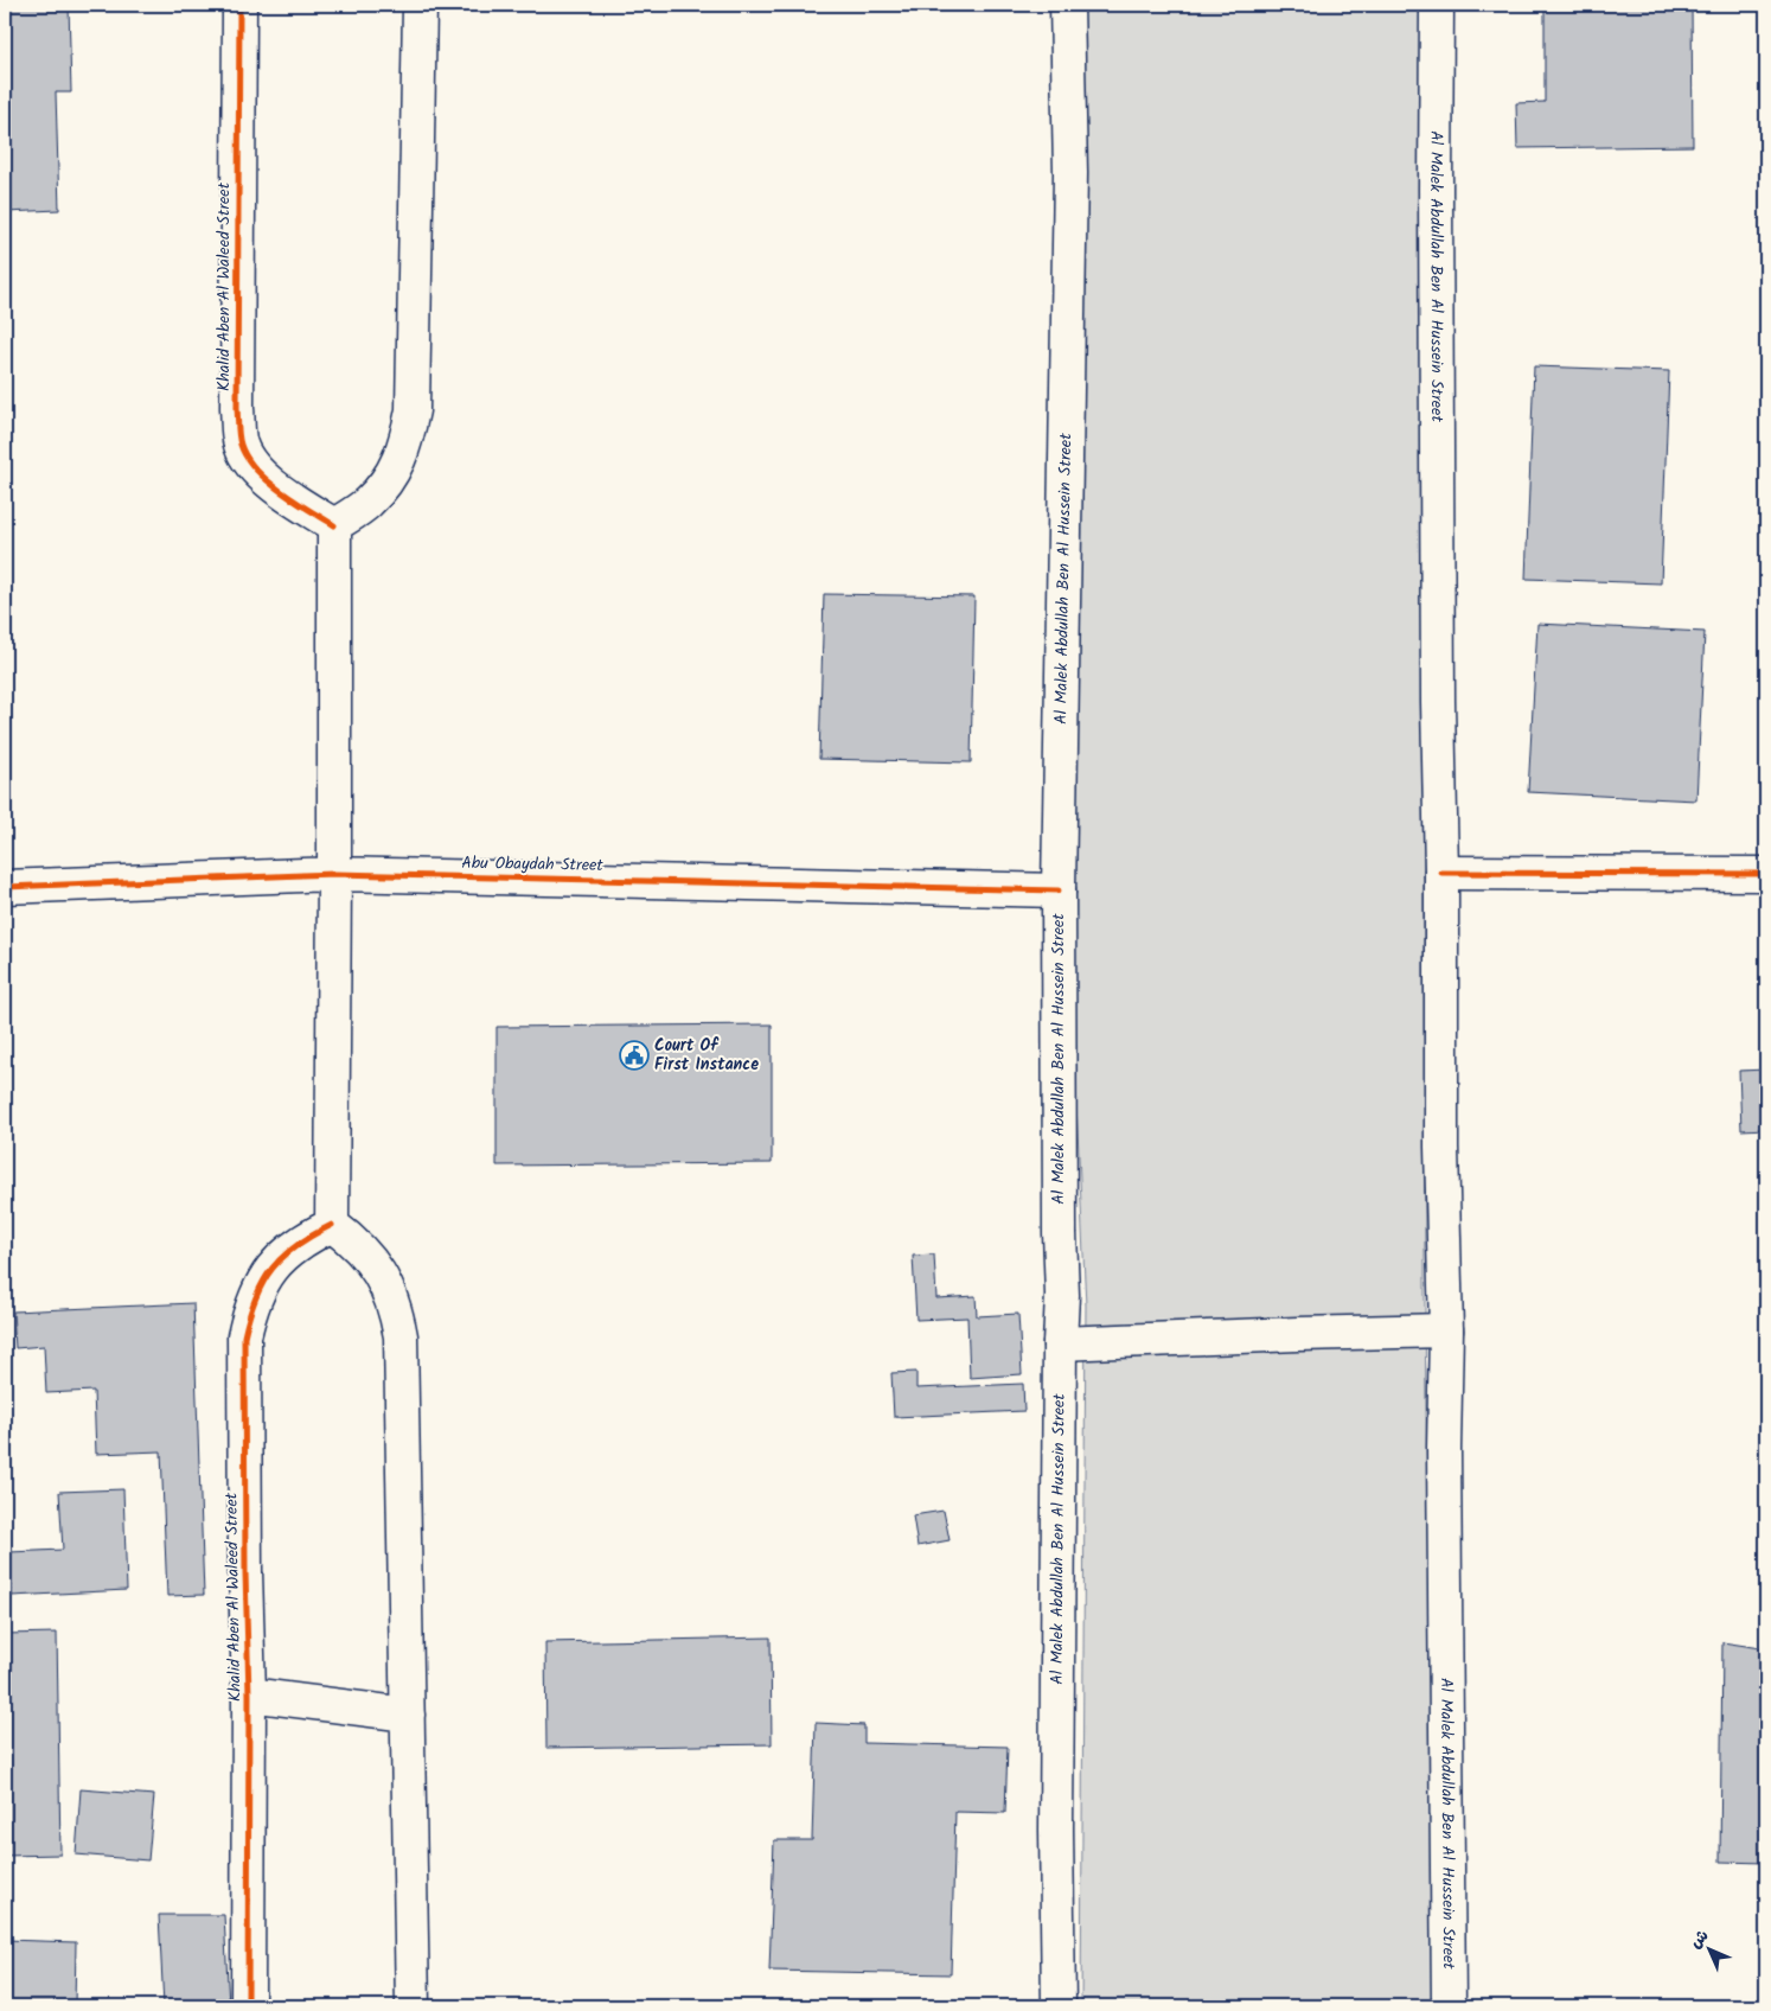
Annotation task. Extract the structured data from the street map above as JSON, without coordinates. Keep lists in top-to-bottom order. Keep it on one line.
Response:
{"streets":{"street":["Al Malek Abdullah Ben Al Hussein Street","Khalid Aben Al Waleed Street","Abu Obaydah Street"]},"crossings":[["Al Malek Abdullah Ben Al Hussein Street","Abu Obaydah Street"]],"places":{"public building":["Court Of First Instance"]},"north":"top left"}
